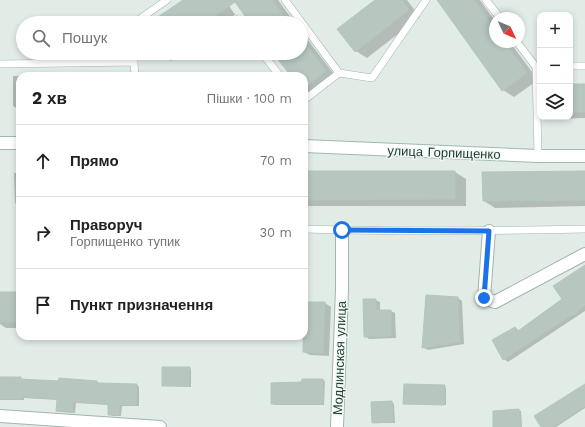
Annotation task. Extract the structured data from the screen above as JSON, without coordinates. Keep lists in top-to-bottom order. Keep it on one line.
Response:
{"streets":{"street":["улица Горпищенко","Модлинская улица"]},"north":"bottom right","page":{"map_buttons":["+","−"],"search":"Пошук","heading":["2 хв","Пішки · 100 m"],"list":[["Прямо","70 m"],["Праворуч","Горпищенко тупик","30 m"],"Пункт призначення"]}}
